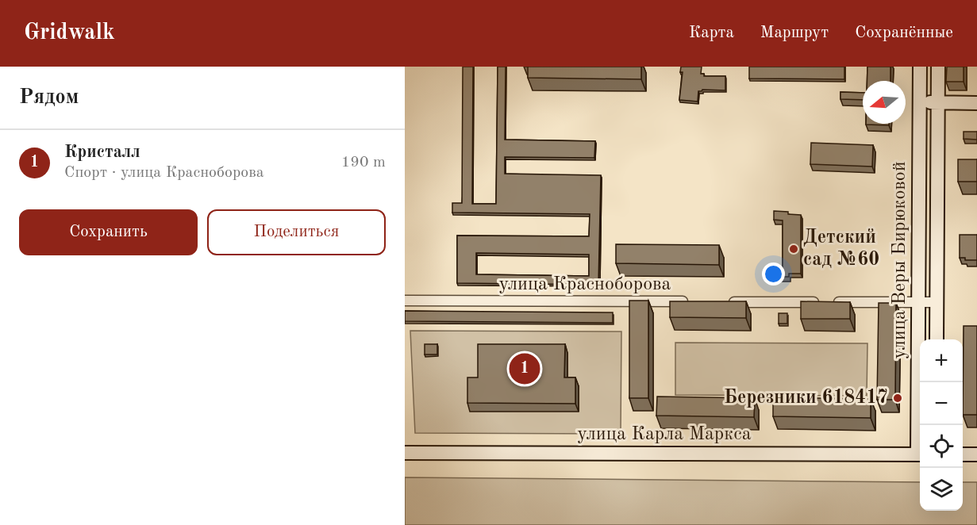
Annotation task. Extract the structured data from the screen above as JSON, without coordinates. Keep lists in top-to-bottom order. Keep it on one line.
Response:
{"streets":{"street":["улица Веры Бирюковой","улица Красноборова","улица Карла Маркса"]},"places":["Детский сад №60","Березники 618417"],"north":"left","page":{"header":"Gridwalk","nav":["Карта","Маршрут","Сохранённые"],"heading":"Рядом","list":[{"mark":"1","name":"Кристалл","note":"Спорт · улица Красноборова","value":"190 m"}],"buttons":["Сохранить","Поделиться"],"map_buttons":["+","−"],"pins":"1"}}
